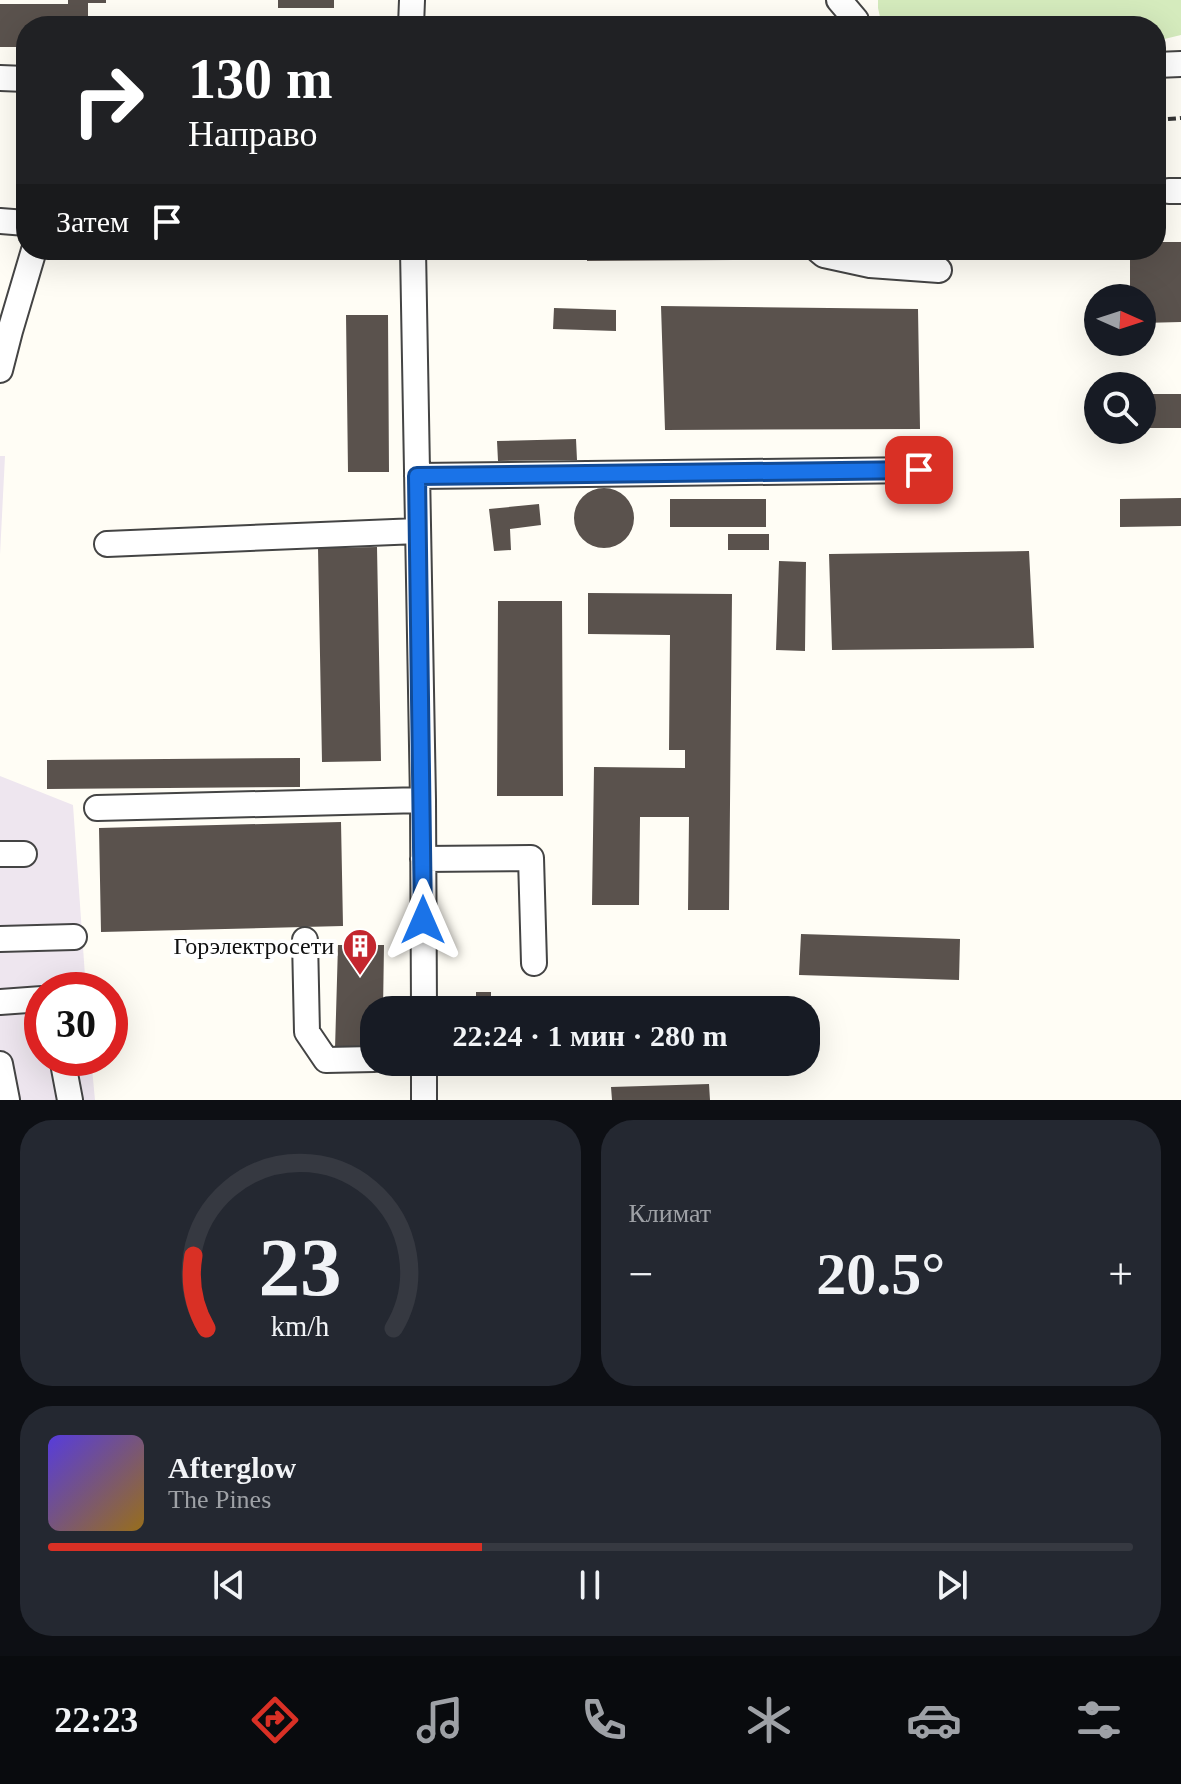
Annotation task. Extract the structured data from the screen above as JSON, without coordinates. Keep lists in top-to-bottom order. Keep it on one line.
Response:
{"places":{"building":["Горэлектросети"]},"north":"right","page":{"turn":["130 m","Направо"],"then":"Затем","limit":"30","trip":"22:24 · 1 мин · 280 m","tile":"Климат","heat":["−","20.5°","+"],"song":["Afterglow","The Pines"],"tabs":"22:23","gauge":["23","km/h"]}}
